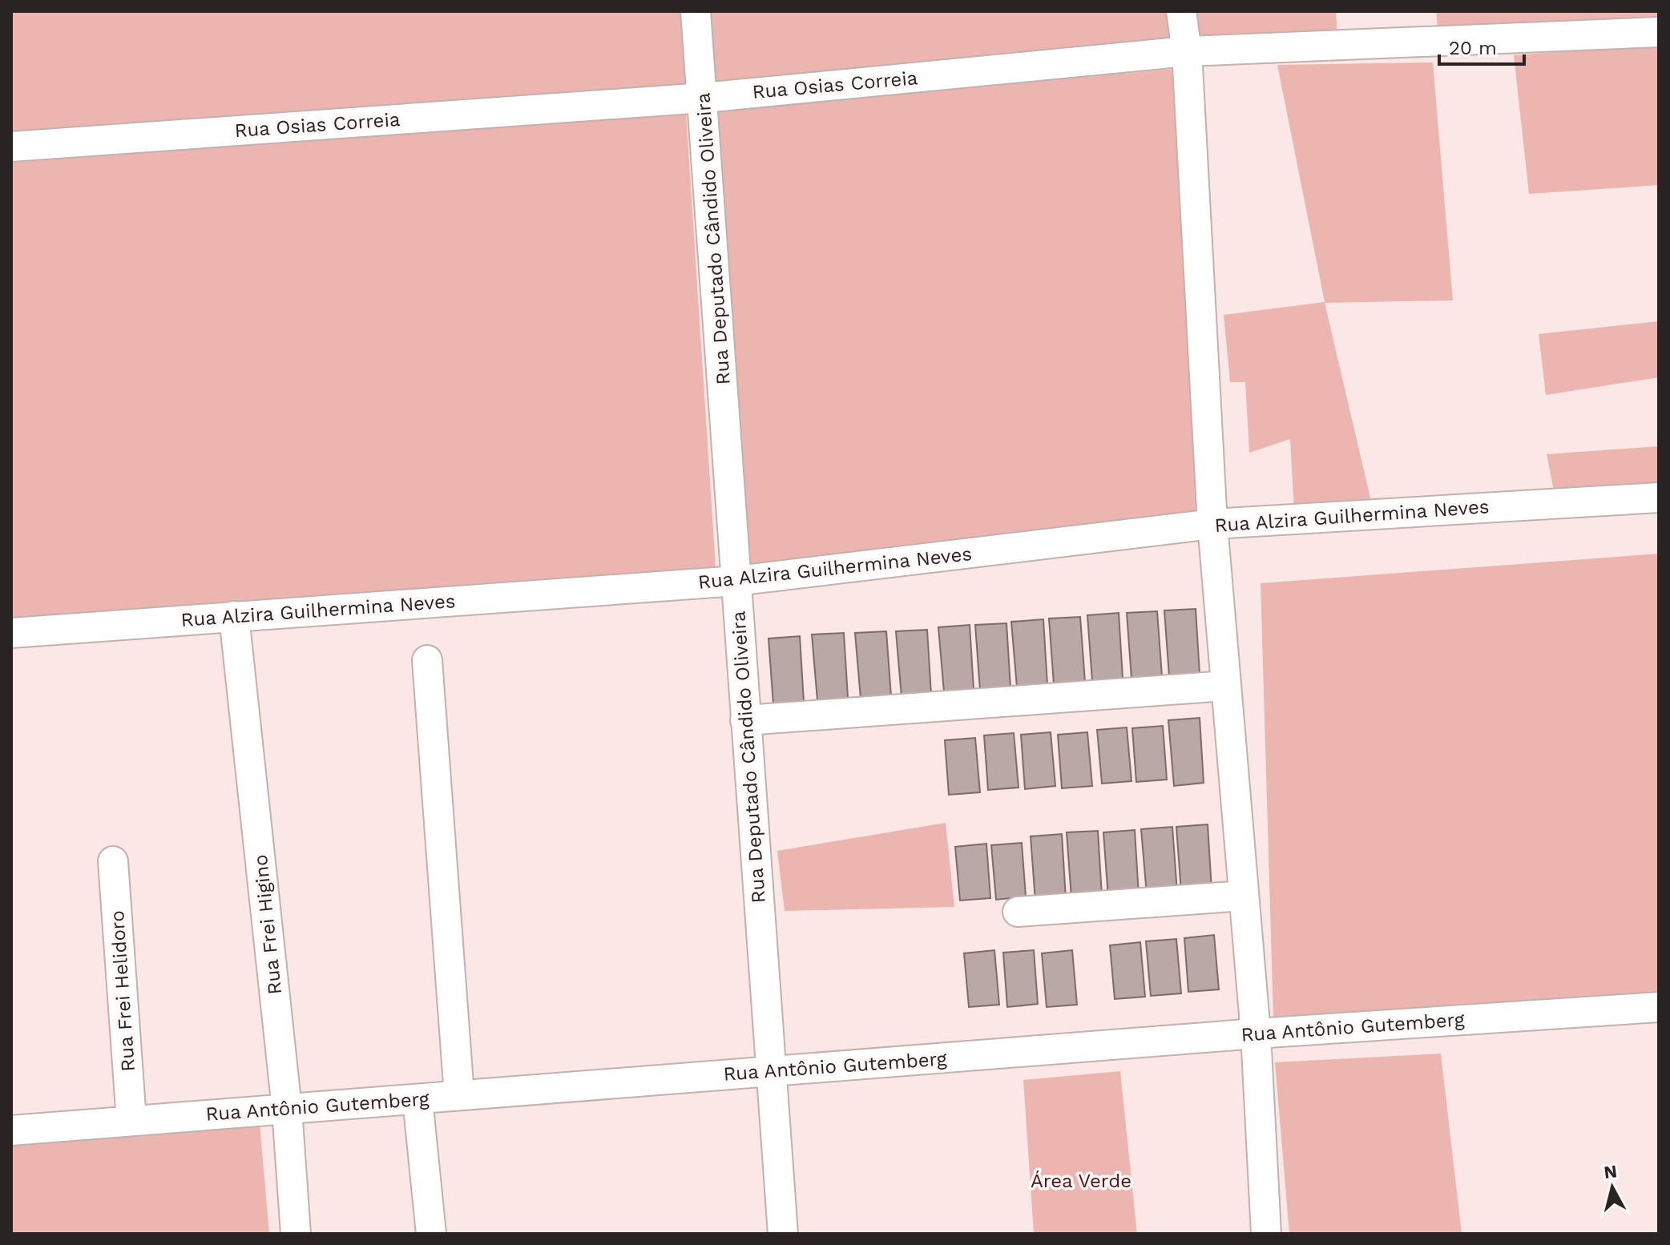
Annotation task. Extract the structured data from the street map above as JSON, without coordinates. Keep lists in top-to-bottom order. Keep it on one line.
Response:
{"streets":{"street":["Rua Osias Correia","Rua Deputado Cândido Oliveira","Rua Alzira Guilhermina Neves","Rua Frei Higino","Rua Frei Helidoro","Rua Antônio Gutemberg"]},"crossings":[["Rua Osias Correia","Rua Deputado Cândido Oliveira"],["Rua Deputado Cândido Oliveira","Rua Alzira Guilhermina Neves"],["Rua Deputado Cândido Oliveira","Rua Antônio Gutemberg"],["Rua Alzira Guilhermina Neves","Rua Frei Higino"],["Rua Frei Higino","Rua Antônio Gutemberg"],["Rua Frei Helidoro","Rua Antônio Gutemberg"]],"parks":["Área Verde"],"scale_bar":"20 m","north":"top"}
